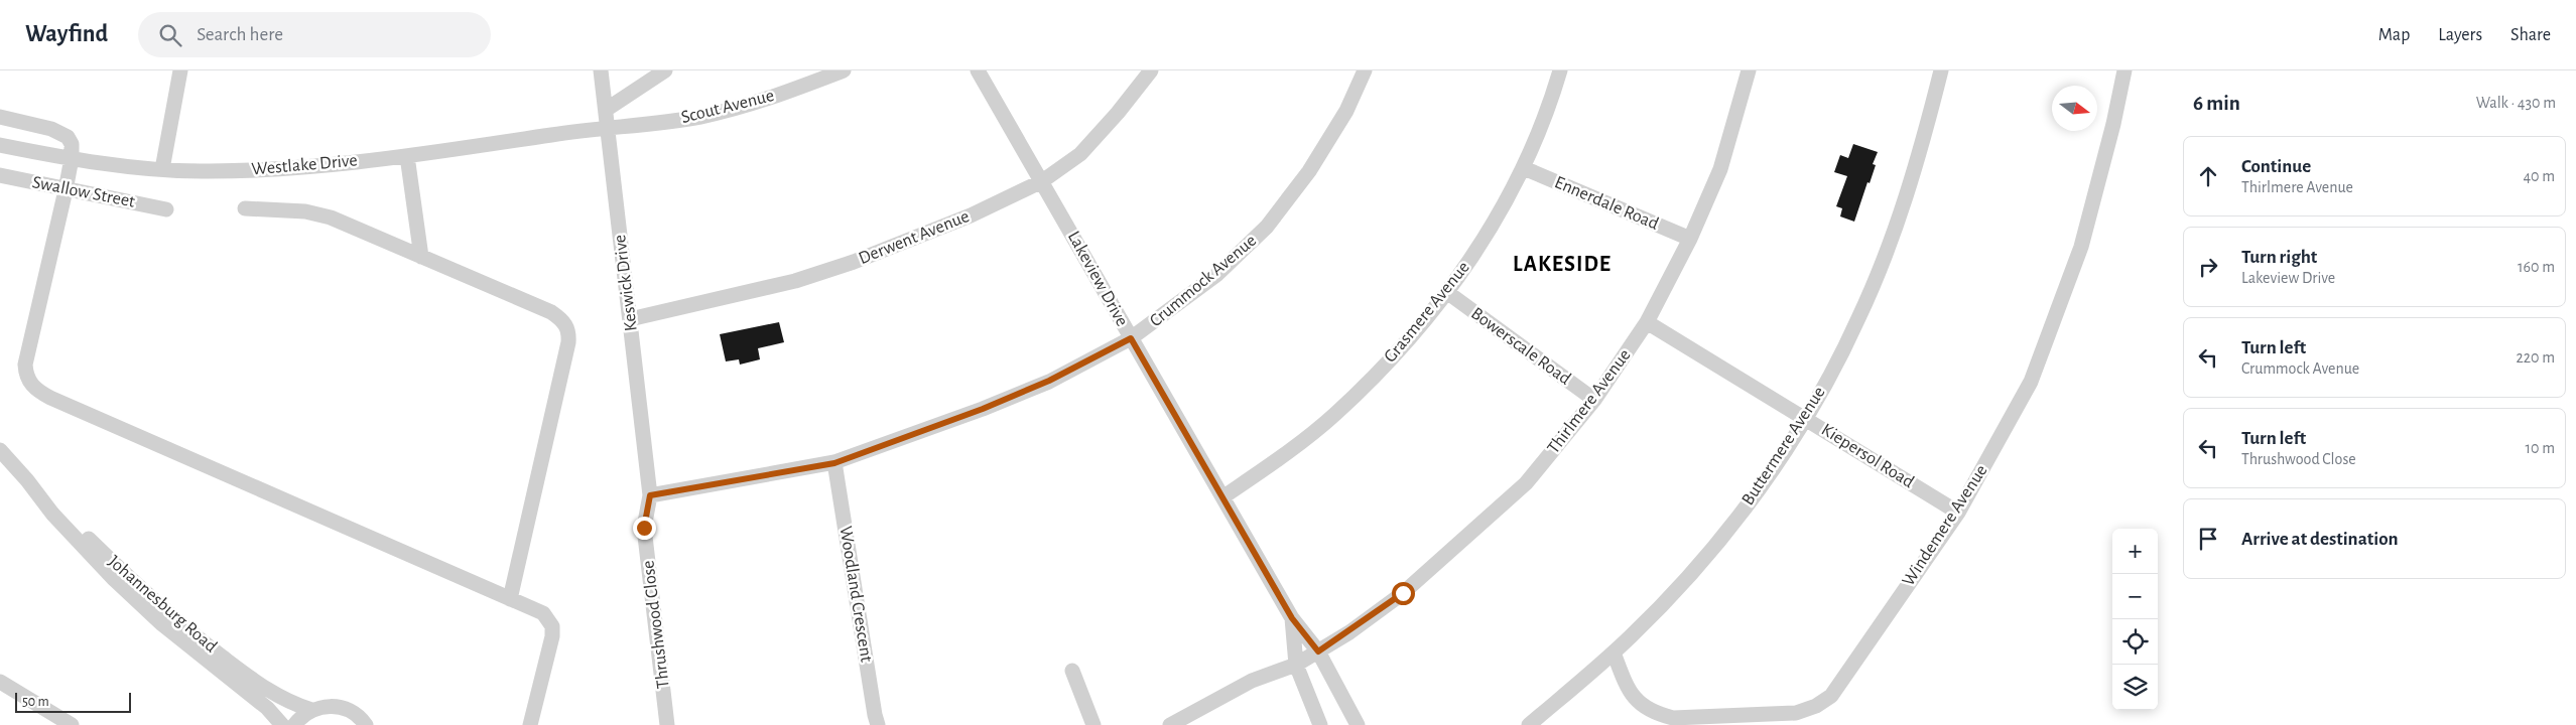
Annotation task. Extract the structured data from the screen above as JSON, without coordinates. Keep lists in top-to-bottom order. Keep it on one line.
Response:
{"streets":{"street":["Scout Avenue","Westlake Drive","Swallow Street","Ennerdale Road","Derwent Avenue","Lakeview Drive","Crummock Avenue","Keswick Drive","Grasmere Avenue","Bowerscale Road","Thirlmere Avenue","Buttermere Avenue","Kiepersol Road","Windemere Avenue","Woodland Crescent","Johannesburg Road","Thrushwood Close"]},"crossings":[["Scout Avenue","Westlake Drive"],["Scout Avenue","Keswick Drive"],["Westlake Drive","Keswick Drive"],["Ennerdale Road","Grasmere Avenue"],["Ennerdale Road","Thirlmere Avenue"],["Derwent Avenue","Lakeview Drive"],["Derwent Avenue","Keswick Drive"],["Lakeview Drive","Crummock Avenue"],["Lakeview Drive","Grasmere Avenue"],["Lakeview Drive","Thirlmere Avenue"],["Crummock Avenue","Keswick Drive"],["Crummock Avenue","Woodland Crescent"],["Crummock Avenue","Thrushwood Close"],["Keswick Drive","Thrushwood Close"],["Grasmere Avenue","Bowerscale Road"],["Bowerscale Road","Thirlmere Avenue"],["Thirlmere Avenue","Kiepersol Road"],["Buttermere Avenue","Kiepersol Road"],["Buttermere Avenue","Windemere Avenue"],["Kiepersol Road","Windemere Avenue"]],"districts":["LAKESIDE"],"scale_bar":"50 m","north":"right","page":{"header":"Wayfind","search":"Search here","nav":["Map","Layers","Share"],"heading":["6 min","Walk · 430 m"],"list":[["Continue","Thirlmere Avenue","40 m"],["Turn right","Lakeview Drive","160 m"],["Turn left","Crummock Avenue","220 m"],["Turn left","Thrushwood Close","10 m"],"Arrive at destination"],"map_buttons":["+","−"],"scale":"50 m"}}
